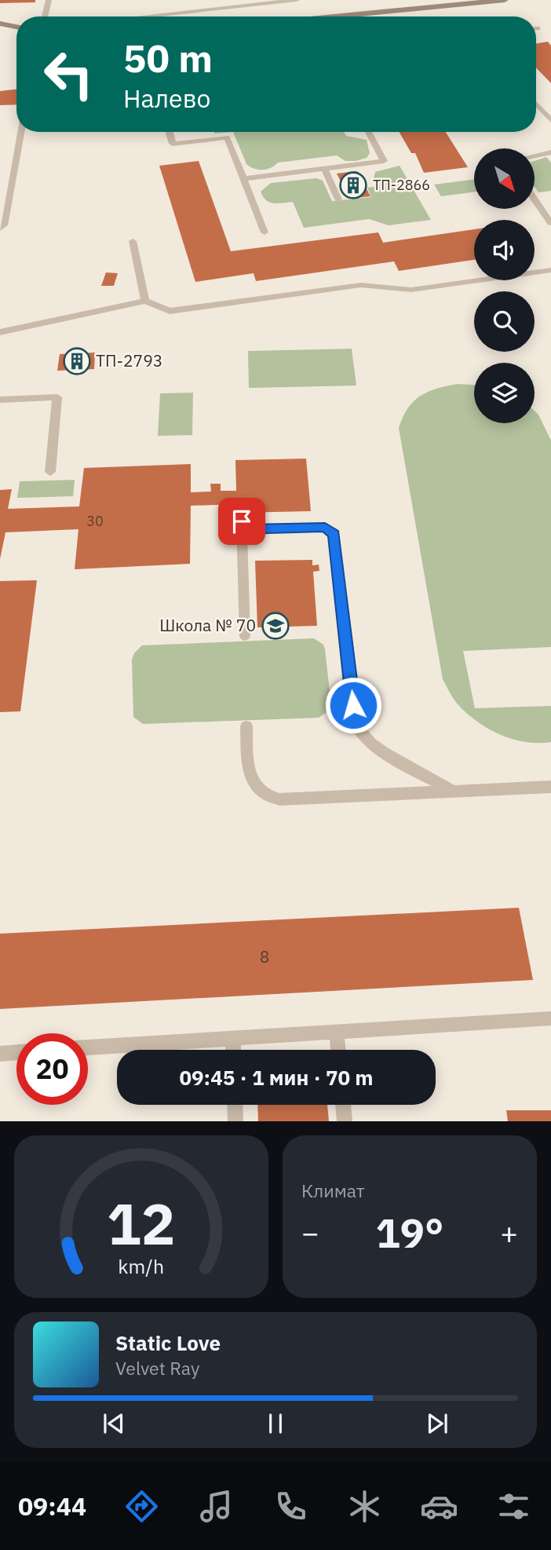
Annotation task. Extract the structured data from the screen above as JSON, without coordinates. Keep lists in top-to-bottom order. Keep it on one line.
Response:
{"places":{"building":["ТП-2866","ТП-2793"],"school or university":["Школа № 70"]},"house_numbers":["30","8"],"north":"bottom right","page":{"turn":["50 m","Налево"],"limit":"20","trip":"09:45 · 1 мин · 70 m","tile":"Климат","heat":["−","19°","+"],"song":["Static Love","Velvet Ray"],"tabs":"09:44","gauge":["12","km/h"]}}
